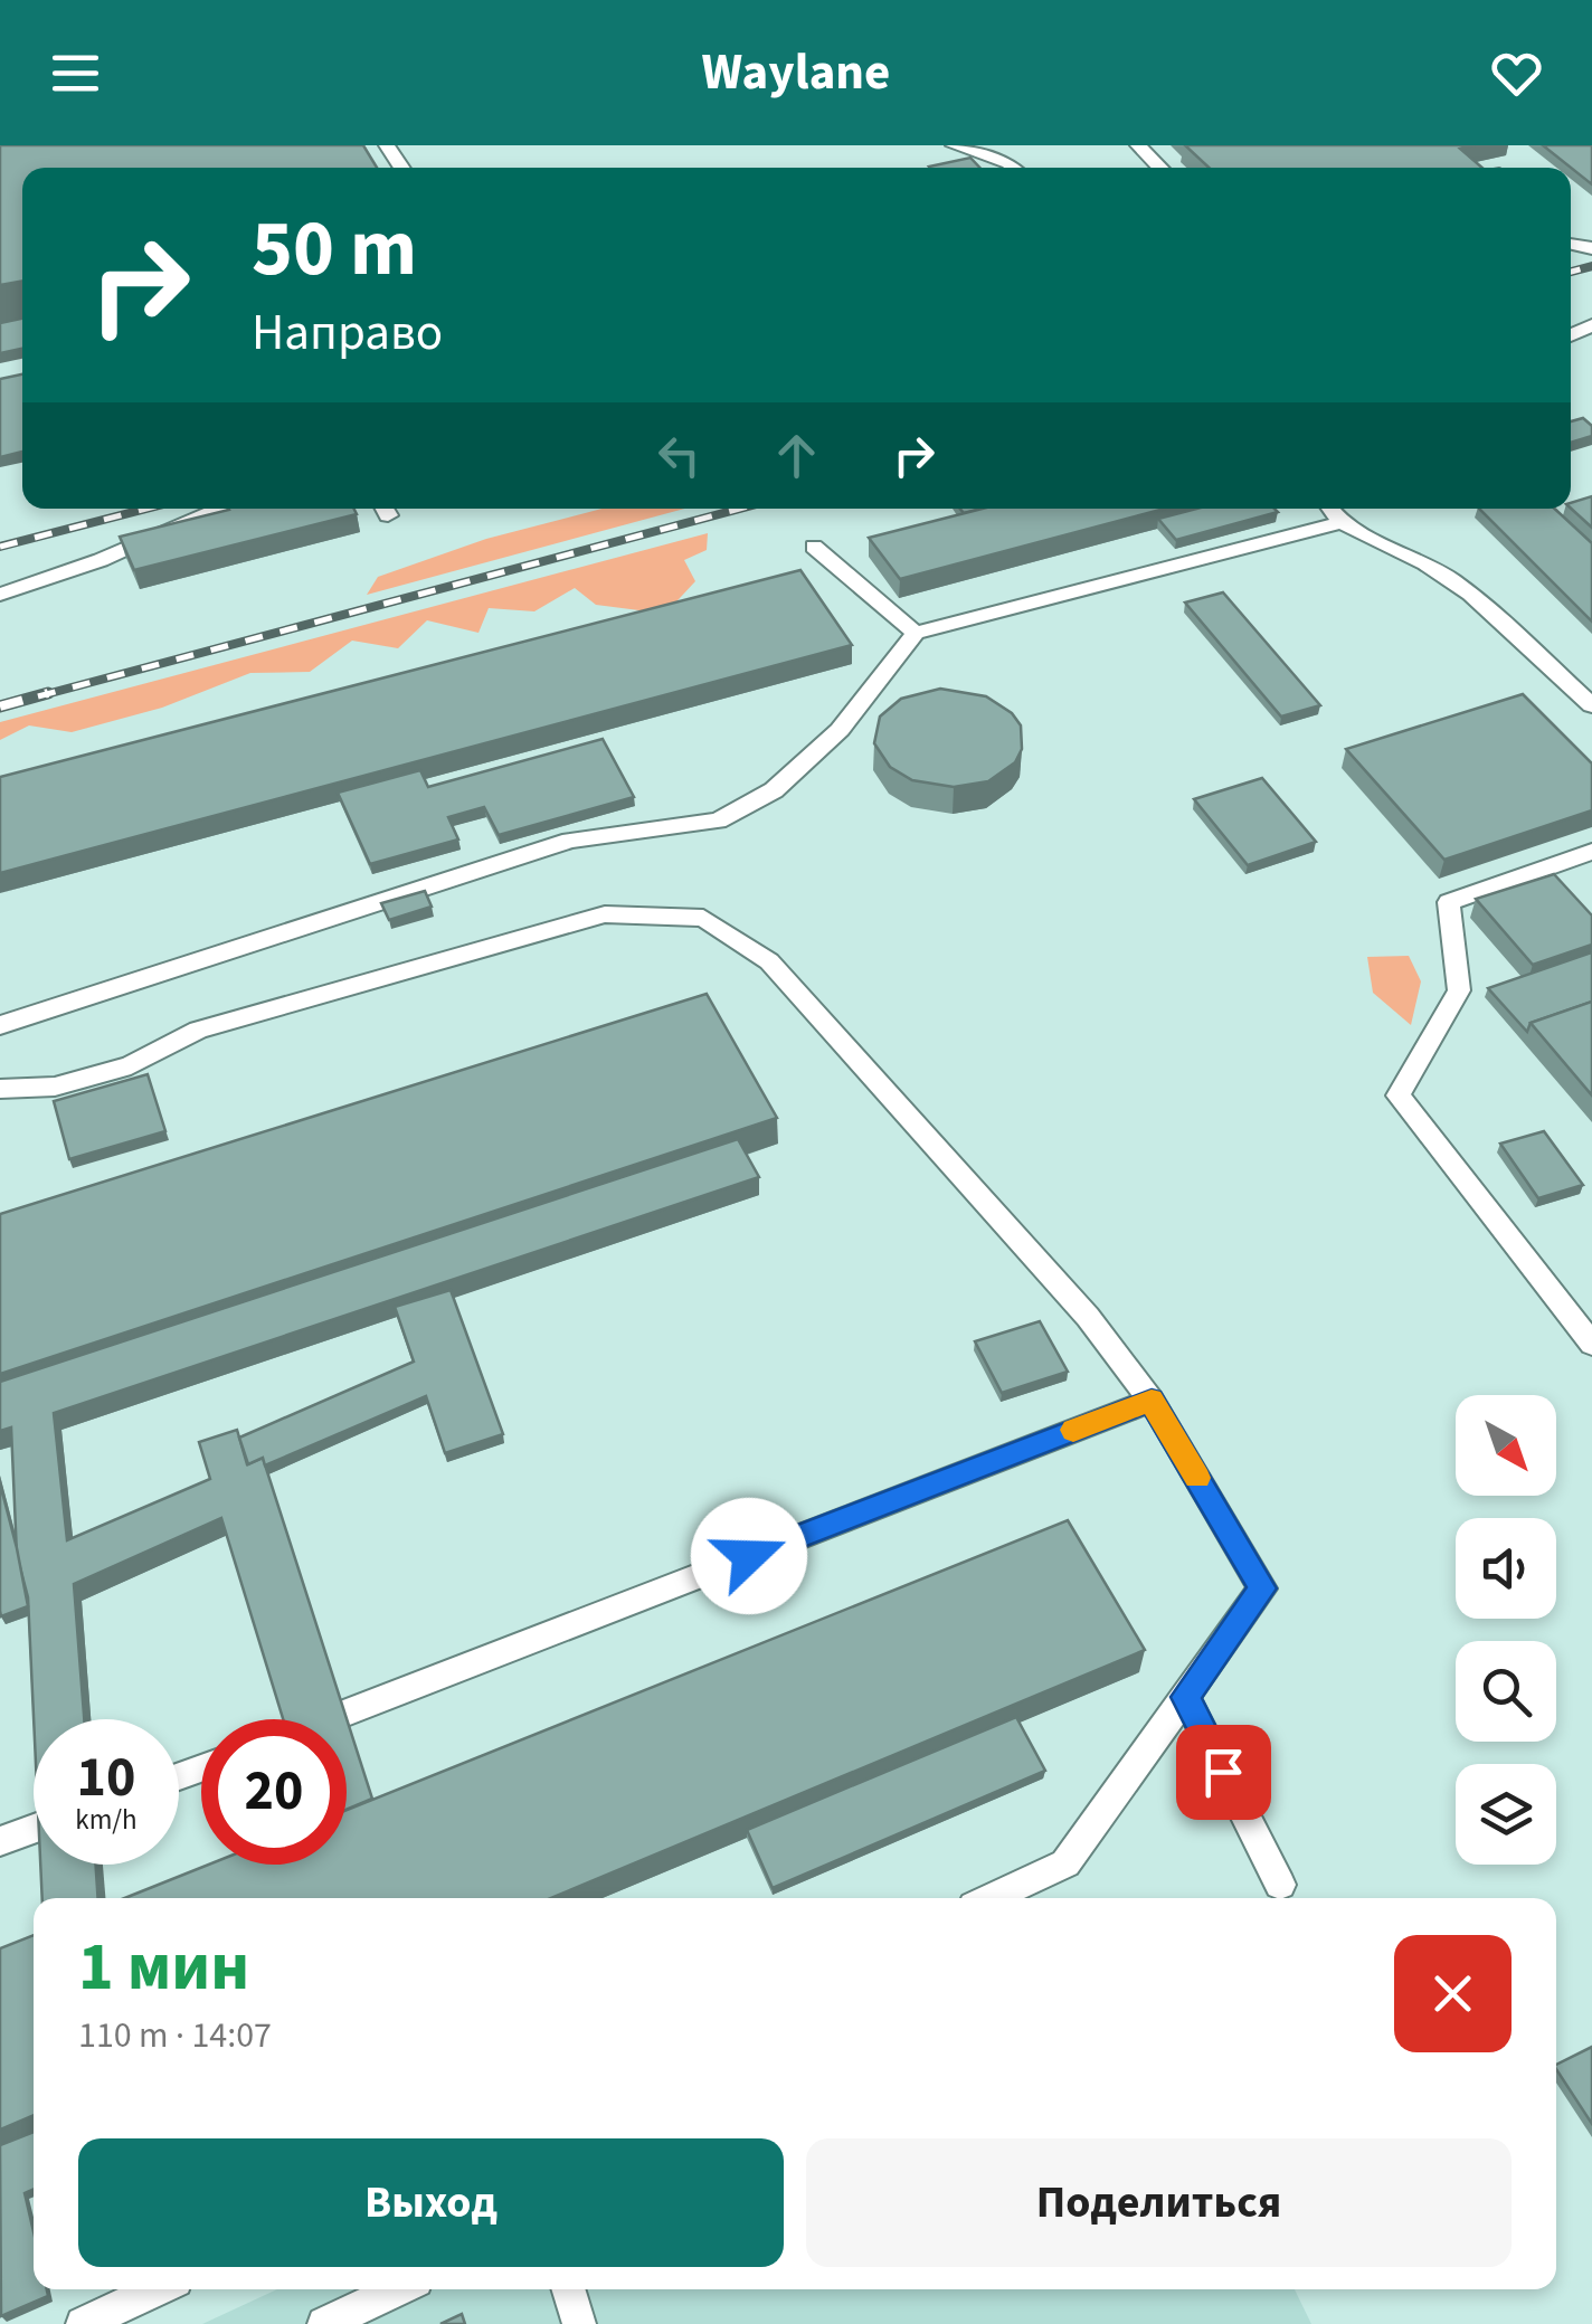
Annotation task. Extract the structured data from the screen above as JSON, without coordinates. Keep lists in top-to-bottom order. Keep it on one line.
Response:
{"north":"bottom right","page":{"header":"Waylane","turn":["50 m","Направо"],"speed":"10 km/h","limit":"20","heading":["1 мин","110 m · 14:07"],"buttons":["Выход","Поделиться"]}}
